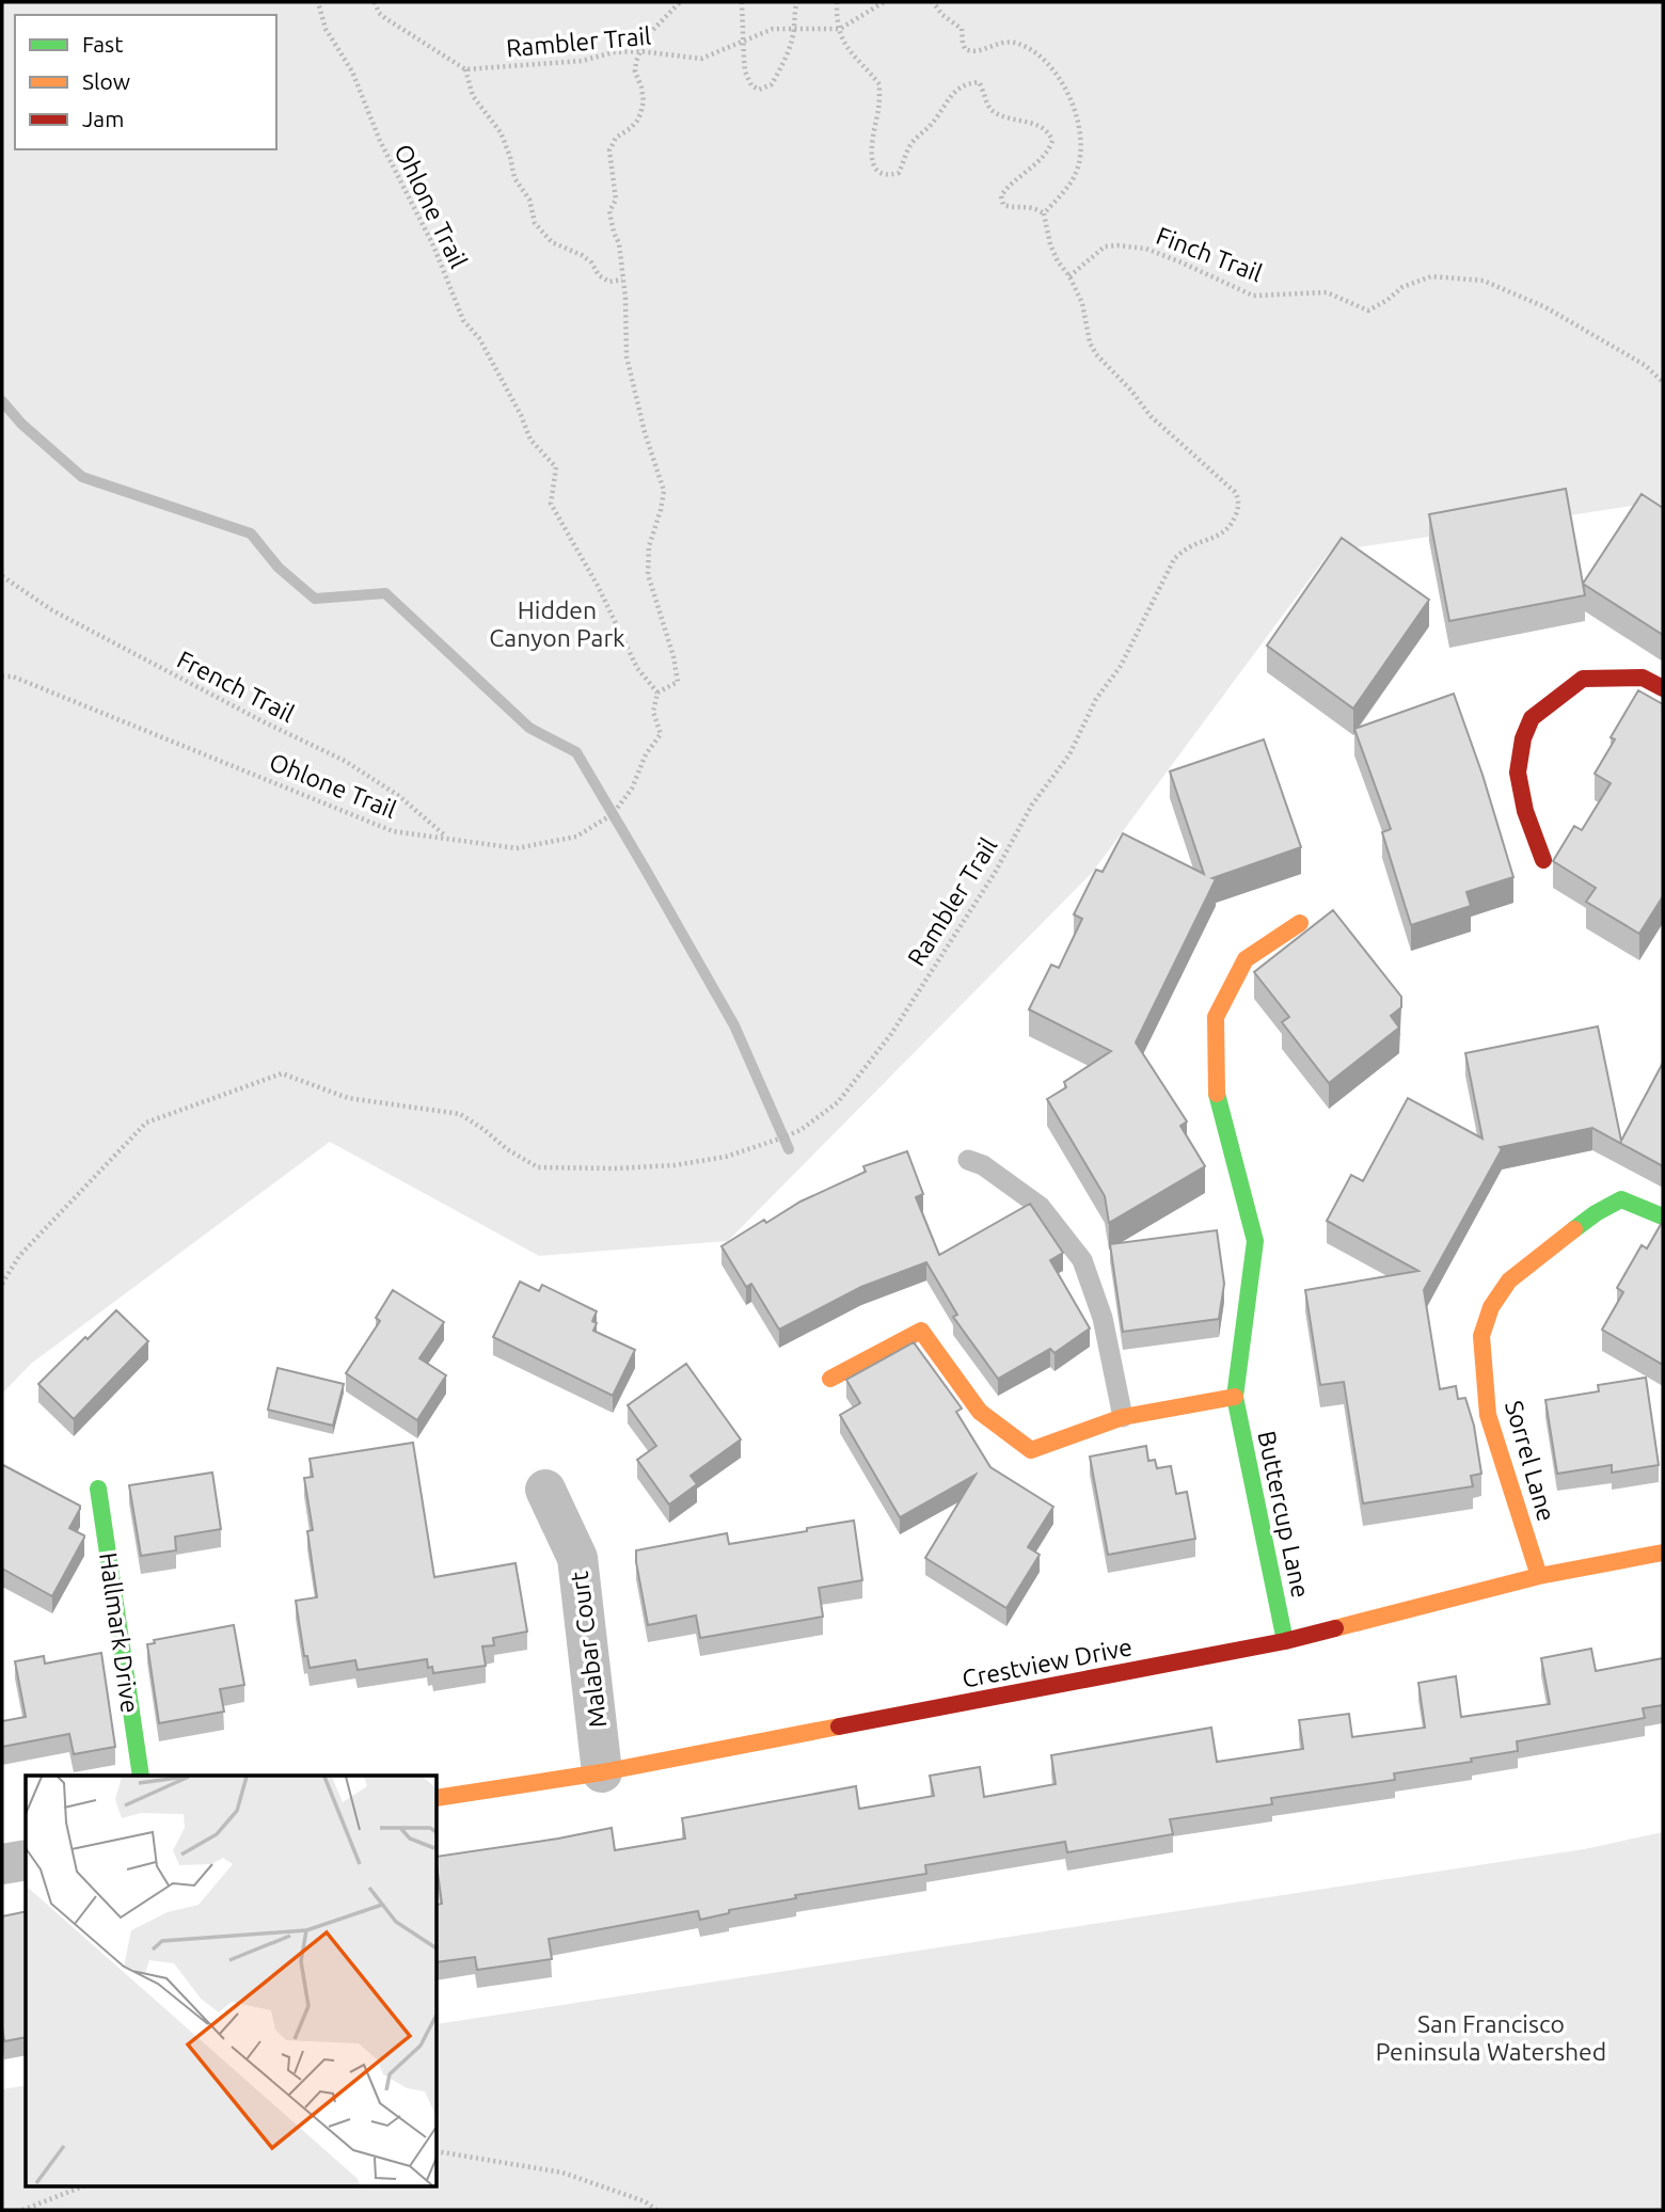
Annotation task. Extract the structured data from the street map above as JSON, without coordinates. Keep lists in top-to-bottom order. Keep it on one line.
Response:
{"streets":{"street":["Sorrel Lane","Buttercup Lane","Hallmark Drive","Malabar Court","Crestview Drive"],"path":["Rambler Trail","Ohlone Trail","Finch Trail","French Trail"]},"crossings":[["Rambler Trail","Finch Trail"],["Ohlone Trail","French Trail"],["Sorrel Lane","Crestview Drive"],["Buttercup Lane","Crestview Drive"],["Malabar Court","Crestview Drive"]],"parks":["Hidden Canyon Park","San Francisco Peninsula Watershed"],"legend":["Fast","Slow","Jam"]}
